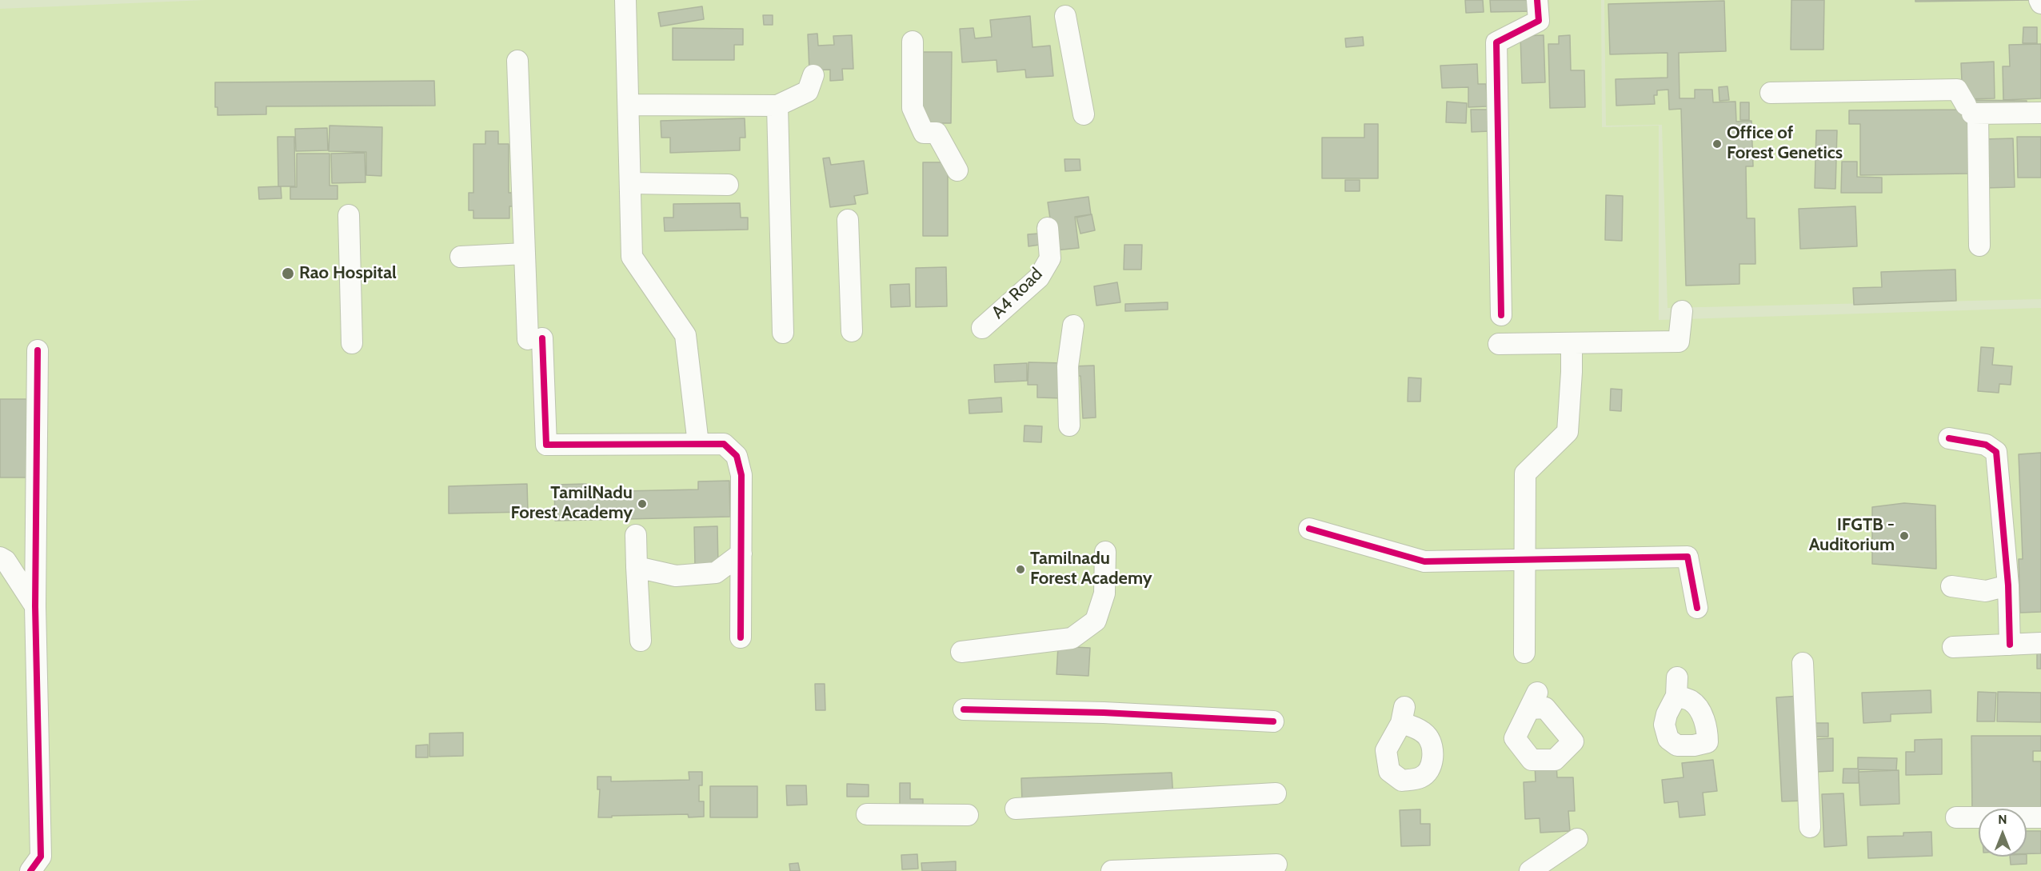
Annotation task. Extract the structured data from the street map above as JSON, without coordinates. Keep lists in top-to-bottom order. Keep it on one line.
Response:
{"streets":{"street":["A4 Road"]},"places":["Office of Forest Genetics","Rao Hospital","TamilNadu Forest Academy","IFGTB - Auditorium","Tamilnadu Forest Academy"],"north":"top"}
